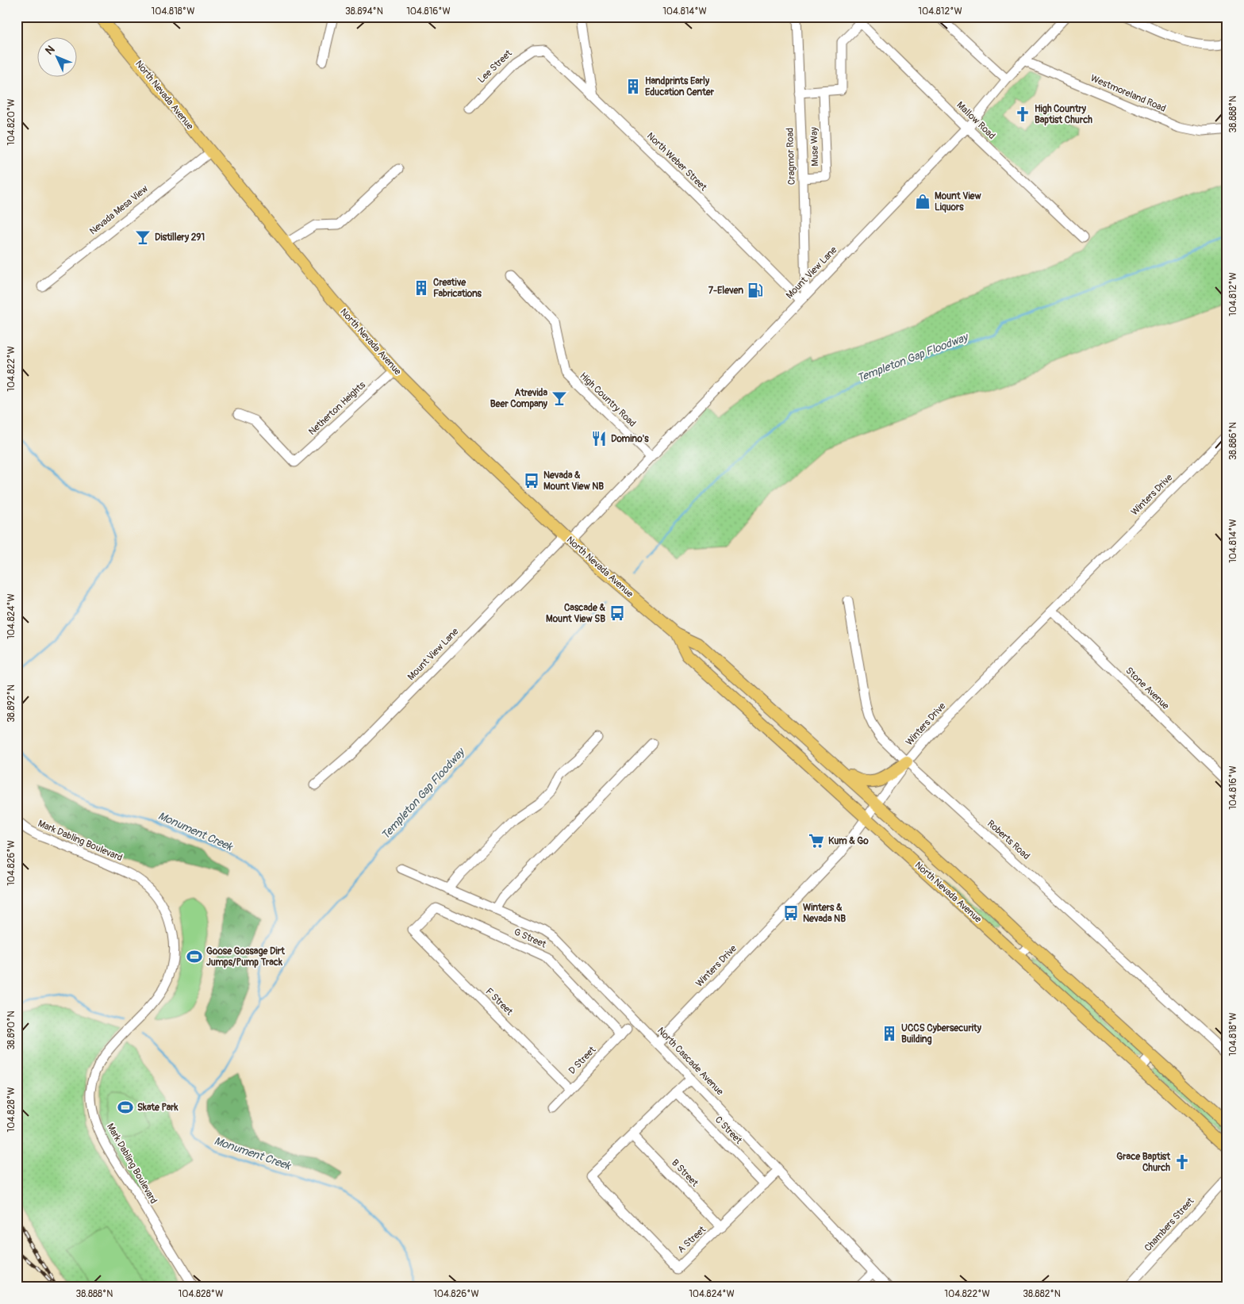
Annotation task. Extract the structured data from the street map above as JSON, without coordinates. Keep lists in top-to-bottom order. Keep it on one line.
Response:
{"streets":{"main road":["North Nevada Avenue"],"street":["Lee Street","Westmoreland Road","Mallow Road","Muse Way","Cragmor Road","North Weber Street","Nevada Mesa View","Mount View Lane","High Country Road","Netherton Heights","Winters Drive","Stone Avenue","Roberts Road","Mark Dabling Boulevard","G Street","F Street","D Street","North Cascade Avenue","C Street","B Street","Chambers Street","A Street"]},"crossings":[["Lee Street","North Weber Street"],["Westmoreland Road","Mount View Lane"],["North Nevada Avenue","Nevada Mesa View"],["North Nevada Avenue","Mount View Lane"],["North Nevada Avenue","Netherton Heights"],["North Nevada Avenue","Winters Drive"],["Mallow Road","Mount View Lane"],["Muse Way","Cragmor Road"],["Cragmor Road","North Weber Street"],["Cragmor Road","Mount View Lane"],["North Weber Street","Mount View Lane"],["Mount View Lane","High Country Road"],["Winters Drive","Stone Avenue"],["Winters Drive","Roberts Road"],["Winters Drive","North Cascade Avenue"],["G Street","F Street"],["G Street","D Street"],["F Street","D Street"],["D Street","North Cascade Avenue"],["North Cascade Avenue","A Street"],["C Street","A Street"],["B Street","A Street"]],"water":["Templeton Gap Floodway","Monument Creek"],"places":{"building":["Handprints Early Education Center","Creative Fabrications","UCCS Cybersecurity Building"],"church":["High Country Baptist Church","Grace Baptist Church"],"shop":["Mount View Liquors"],"bar":["Distillery 291","Atrevida Beer Company"],"fuel station":["7-Eleven"],"restaurant":["Domino's"],"bus stop":["Nevada & Mount View NB","Cascade & Mount View SB","Winters & Nevada NB"],"supermarket":["Kum & Go"],"sports":["Goose Gossage Dirt Jumps/Pump Track","Skate Park"]},"north":"top left","coordinates":["104.818°W","38.894°N","104.816°W","104.814°W","104.812°W","38.888°N","104.820°W","104.822°W","38.886°N","104.824°W","38.892°N","104.826°W","38.890°N","104.828°W","38.882°N"]}
